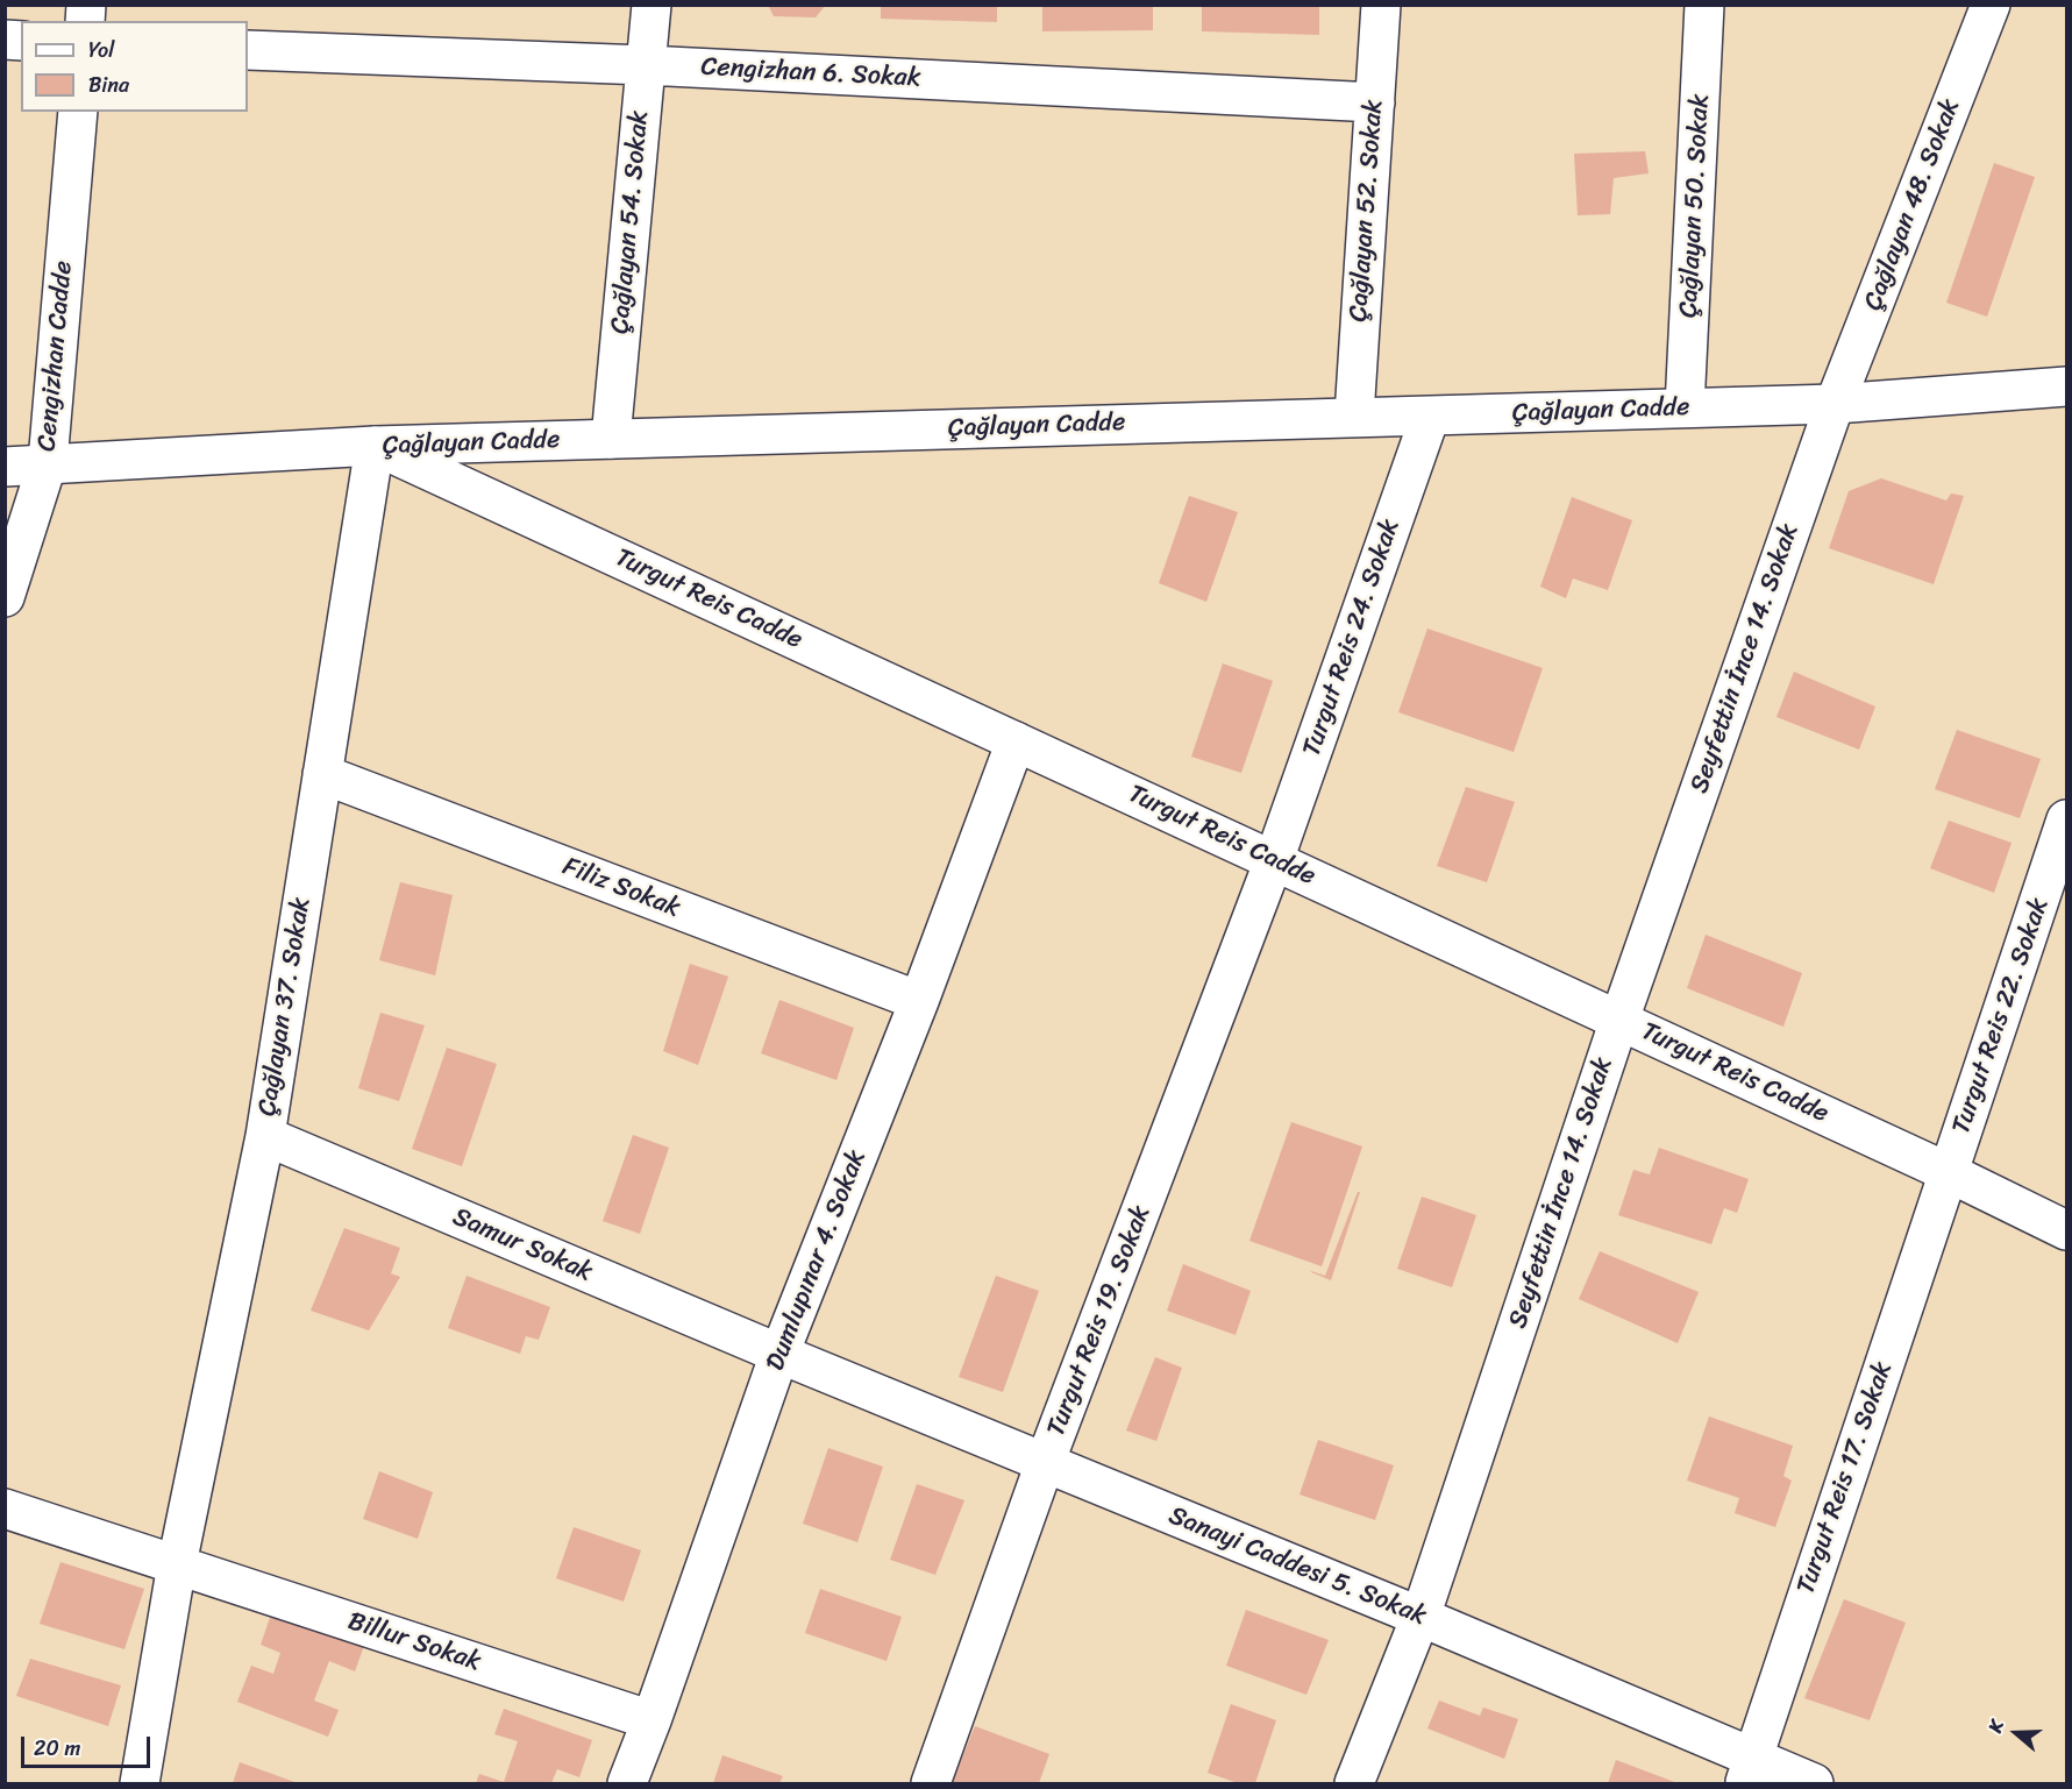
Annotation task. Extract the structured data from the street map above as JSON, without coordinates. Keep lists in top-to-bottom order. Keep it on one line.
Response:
{"streets":{"street":["Cengizhan 6. Sokak","Çağlayan 48. Sokak","Çağlayan 50. Sokak","Çağlayan 52. Sokak","Çağlayan 54. Sokak","Cengizhan Cadde","Çağlayan Cadde","Turgut Reis Cadde","Turgut Reis 24. Sokak","Seyfettin İnce 14. Sokak","Filiz Sokak","Çağlayan 37. Sokak","Turgut Reis 22. Sokak","Samur Sokak","Dumlupınar 4. Sokak","Turgut Reis 19. Sokak","Turgut Reis 17. Sokak","Sanayi Caddesi 5. Sokak","Billur Sokak"]},"crossings":[["Cengizhan 6. Sokak","Çağlayan 52. Sokak"],["Cengizhan 6. Sokak","Çağlayan 54. Sokak"],["Çağlayan 48. Sokak","Çağlayan Cadde"],["Çağlayan 48. Sokak","Seyfettin İnce 14. Sokak"],["Çağlayan 50. Sokak","Çağlayan Cadde"],["Çağlayan 52. Sokak","Çağlayan Cadde"],["Çağlayan 54. Sokak","Çağlayan Cadde"],["Cengizhan Cadde","Çağlayan Cadde"],["Çağlayan Cadde","Turgut Reis Cadde"],["Çağlayan Cadde","Turgut Reis 24. Sokak"],["Çağlayan Cadde","Seyfettin İnce 14. Sokak"],["Çağlayan Cadde","Çağlayan 37. Sokak"],["Turgut Reis Cadde","Turgut Reis 24. Sokak"],["Turgut Reis Cadde","Seyfettin İnce 14. Sokak"],["Turgut Reis Cadde","Çağlayan 37. Sokak"],["Turgut Reis Cadde","Turgut Reis 22. Sokak"],["Turgut Reis Cadde","Dumlupınar 4. Sokak"],["Turgut Reis Cadde","Turgut Reis 19. Sokak"],["Turgut Reis Cadde","Turgut Reis 17. Sokak"],["Turgut Reis 24. Sokak","Turgut Reis 19. Sokak"],["Seyfettin İnce 14. Sokak","Sanayi Caddesi 5. Sokak"],["Filiz Sokak","Çağlayan 37. Sokak"],["Filiz Sokak","Dumlupınar 4. Sokak"],["Çağlayan 37. Sokak","Samur Sokak"],["Çağlayan 37. Sokak","Billur Sokak"],["Turgut Reis 22. Sokak","Turgut Reis 17. Sokak"],["Samur Sokak","Dumlupınar 4. Sokak"],["Samur Sokak","Sanayi Caddesi 5. Sokak"],["Dumlupınar 4. Sokak","Sanayi Caddesi 5. Sokak"],["Dumlupınar 4. Sokak","Billur Sokak"],["Turgut Reis 19. Sokak","Sanayi Caddesi 5. Sokak"],["Turgut Reis 17. Sokak","Sanayi Caddesi 5. Sokak"]],"legend":["Yol","Bina"],"scale_bar":"20 m","north":"left"}
